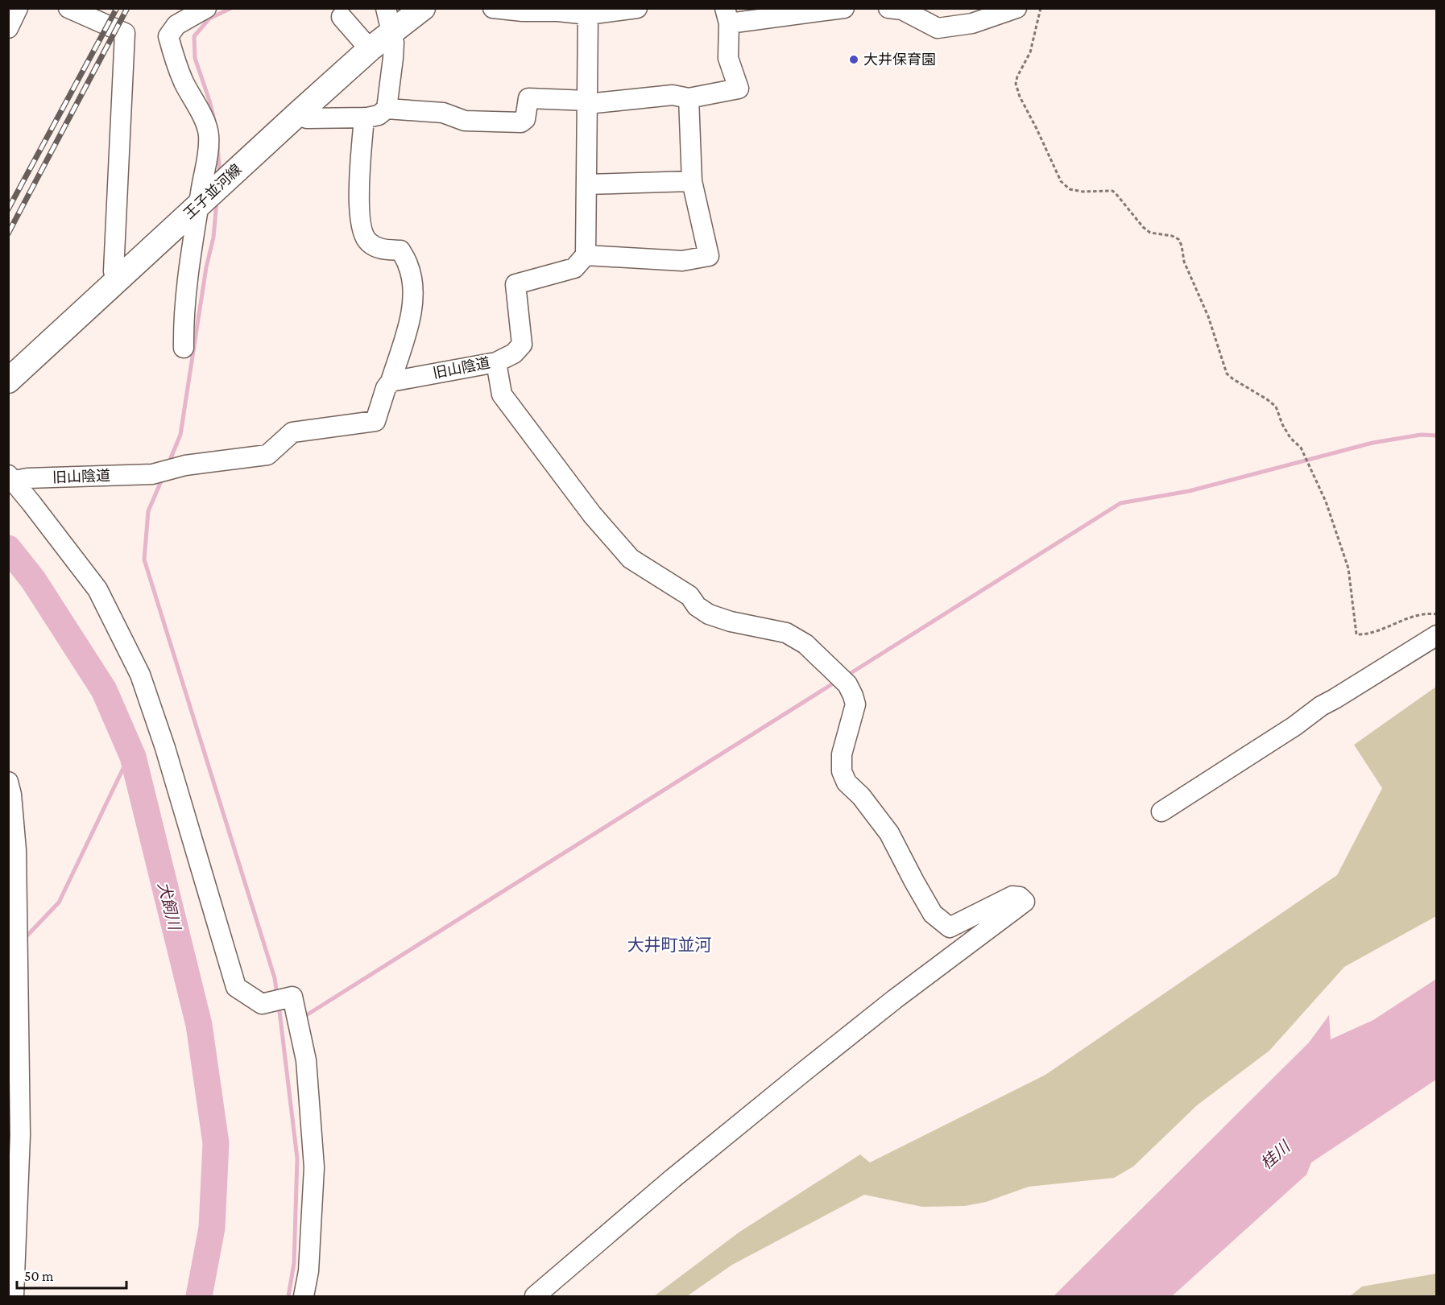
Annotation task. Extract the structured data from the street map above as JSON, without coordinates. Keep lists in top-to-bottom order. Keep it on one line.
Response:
{"streets":{"main road":["王子並河線"],"street":["旧山陰道"]},"districts":["大井町並河"],"water":["犬飼川","桂川"],"places":["大井保育園"],"scale_bar":"50 m"}
